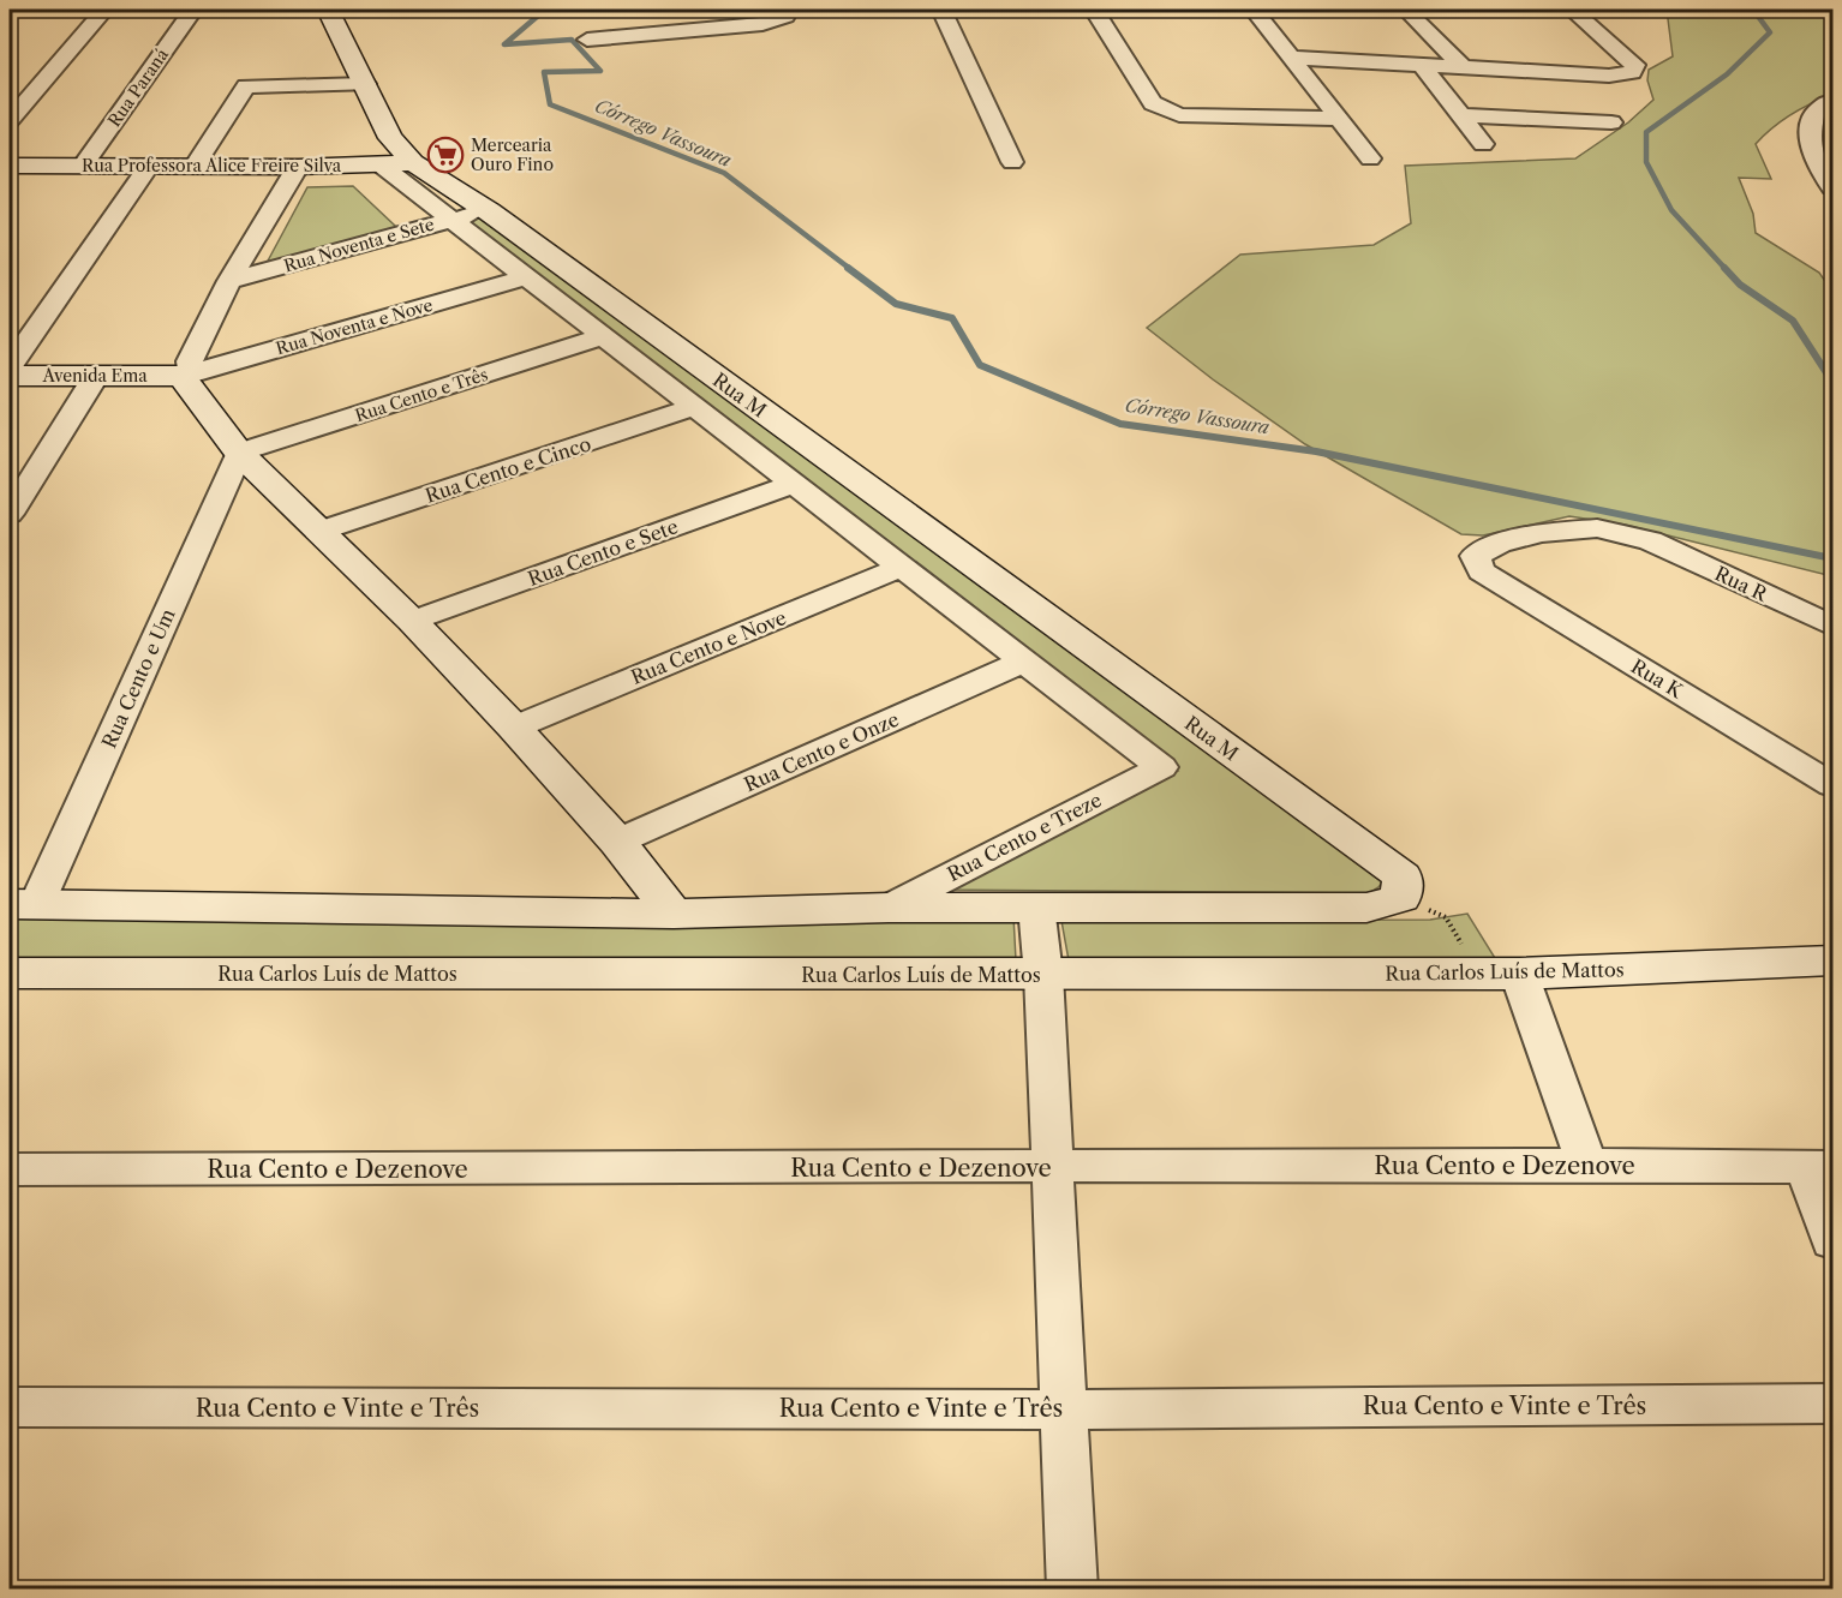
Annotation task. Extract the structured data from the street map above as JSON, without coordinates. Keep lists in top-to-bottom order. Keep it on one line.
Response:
{"streets":{"street":["Rua Paraná","Rua Professora Alice Freire Silva","Rua Noventa e Sete","Rua Noventa e Nove","Avenida Ema","Rua Cento e Três","Rua M","Rua Cento e Cinco","Rua Cento e Sete","Rua R","Rua Cento e Nove","Rua Cento e Um","Rua K","Rua Cento e Onze","Rua Cento e Treze","Rua Carlos Luís de Mattos","Rua Cento e Dezenove","Rua Cento e Vinte e Três"]},"crossings":[["Rua Paraná","Rua Professora Alice Freire Silva"],["Rua Professora Alice Freire Silva","Rua M"],["Rua Noventa e Sete","Rua M"],["Rua Noventa e Nove","Avenida Ema"],["Rua Noventa e Nove","Rua M"],["Rua Cento e Três","Rua M"],["Rua Cento e Três","Rua Cento e Um"],["Rua M","Rua Cento e Cinco"],["Rua M","Rua Cento e Sete"],["Rua M","Rua Cento e Nove"],["Rua M","Rua Cento e Onze"],["Rua M","Rua Cento e Treze"],["Rua R","Rua K"]],"water":["Córrego Vassoura"],"places":{"supermarket":["Mercearia Ouro Fino"]}}
